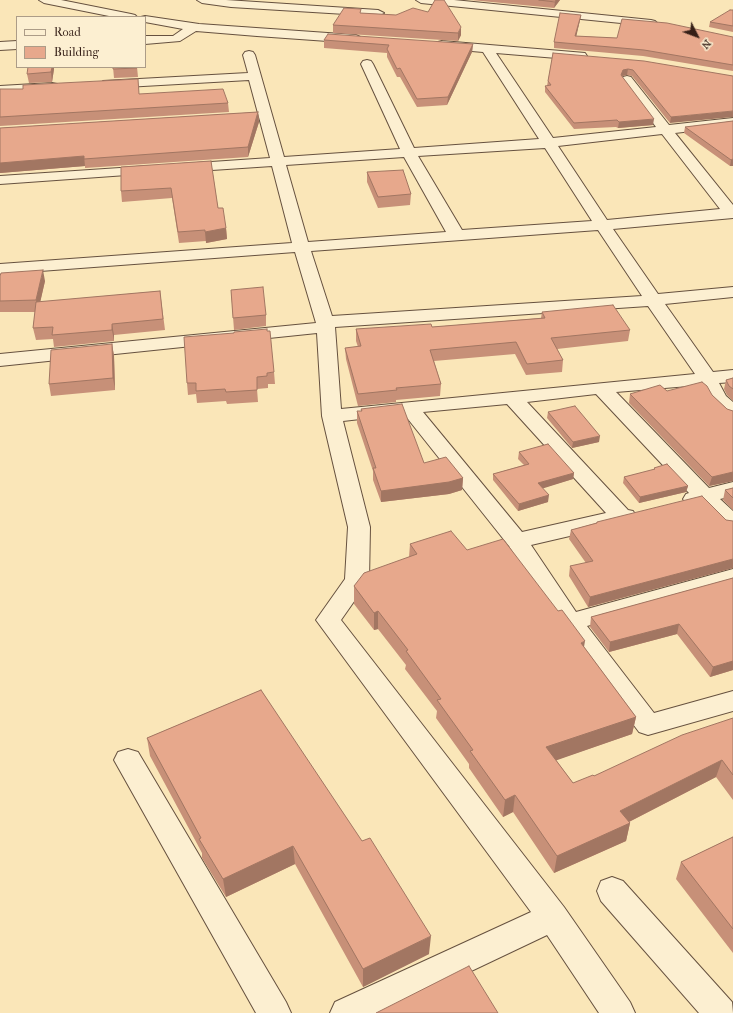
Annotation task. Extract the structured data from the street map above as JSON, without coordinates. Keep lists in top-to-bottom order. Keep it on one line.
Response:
{"legend":["Road","Building"],"north":"bottom right"}
